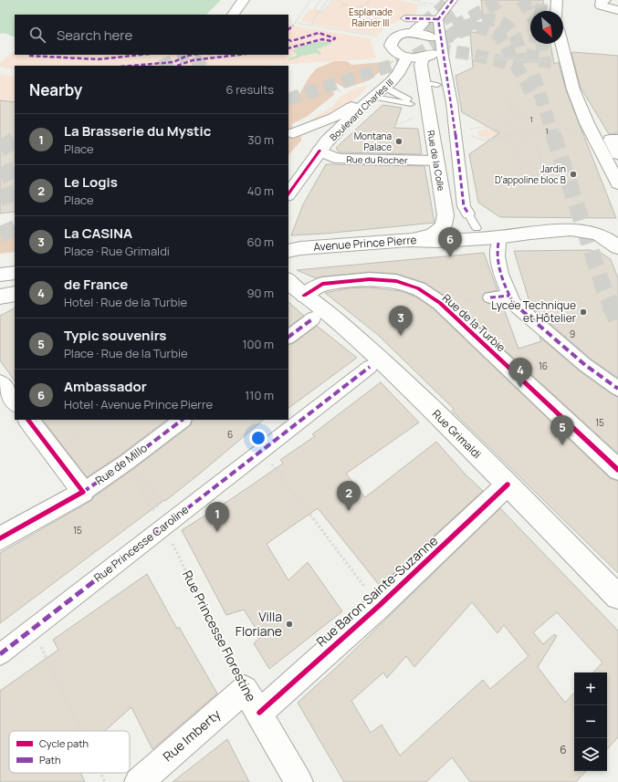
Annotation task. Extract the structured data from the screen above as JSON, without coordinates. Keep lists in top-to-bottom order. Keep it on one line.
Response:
{"streets":{"main road":["Boulevard Charles III","Rue du Rocher","Rue de la Colle","Avenue Prince Pierre","Rue de la Turbie","Rue Grimaldi","Rue de Millo","Rue Baron Sainte-Suzanne","Rue Princesse Florestine","Rue Imberty"],"street":["Rue Princesse Caroline"]},"crossings":[["Boulevard Charles III","Rue du Rocher"],["Rue du Rocher","Rue de la Colle"],["Rue de la Colle","Avenue Prince Pierre"],["Rue de la Turbie","Rue Grimaldi"],["Rue Grimaldi","Rue Baron Sainte-Suzanne"],["Rue de Millo","Rue Princesse Florestine"],["Rue Princesse Caroline","Rue Princesse Florestine"],["Rue Baron Sainte-Suzanne","Rue Princesse Florestine"],["Rue Princesse Florestine","Rue Imberty"]],"parks":["Esplanade Rainier III"],"places":["Montana Palace","Jardin D'appoline bloc B","Lycée Technique et Hôtelier","Villa Floriane"],"house_numbers":["1","1","9","16","15","6","15","6"],"legend":["Cycle path","Path"],"north":"bottom right","page":{"search":"Search here","heading":["Nearby","6 results"],"list":[{"mark":"1","name":"La Brasserie du Mystic","note":"Place","value":"30 m"},{"mark":"2","name":"Le Logis","note":"Place","value":"40 m"},{"mark":"3","name":"La CASINA","note":"Place · Rue Grimaldi","value":"60 m"},{"mark":"4","name":"de France","note":"Hotel · Rue de la Turbie","value":"90 m"},{"mark":"5","name":"Typic souvenirs","note":"Place · Rue de la Turbie","value":"100 m"},{"mark":"6","name":"Ambassador","note":"Hotel · Avenue Prince Pierre","value":"110 m"}],"pins":["6","3","4","5","2","1"],"map_buttons":["+","−"]}}
